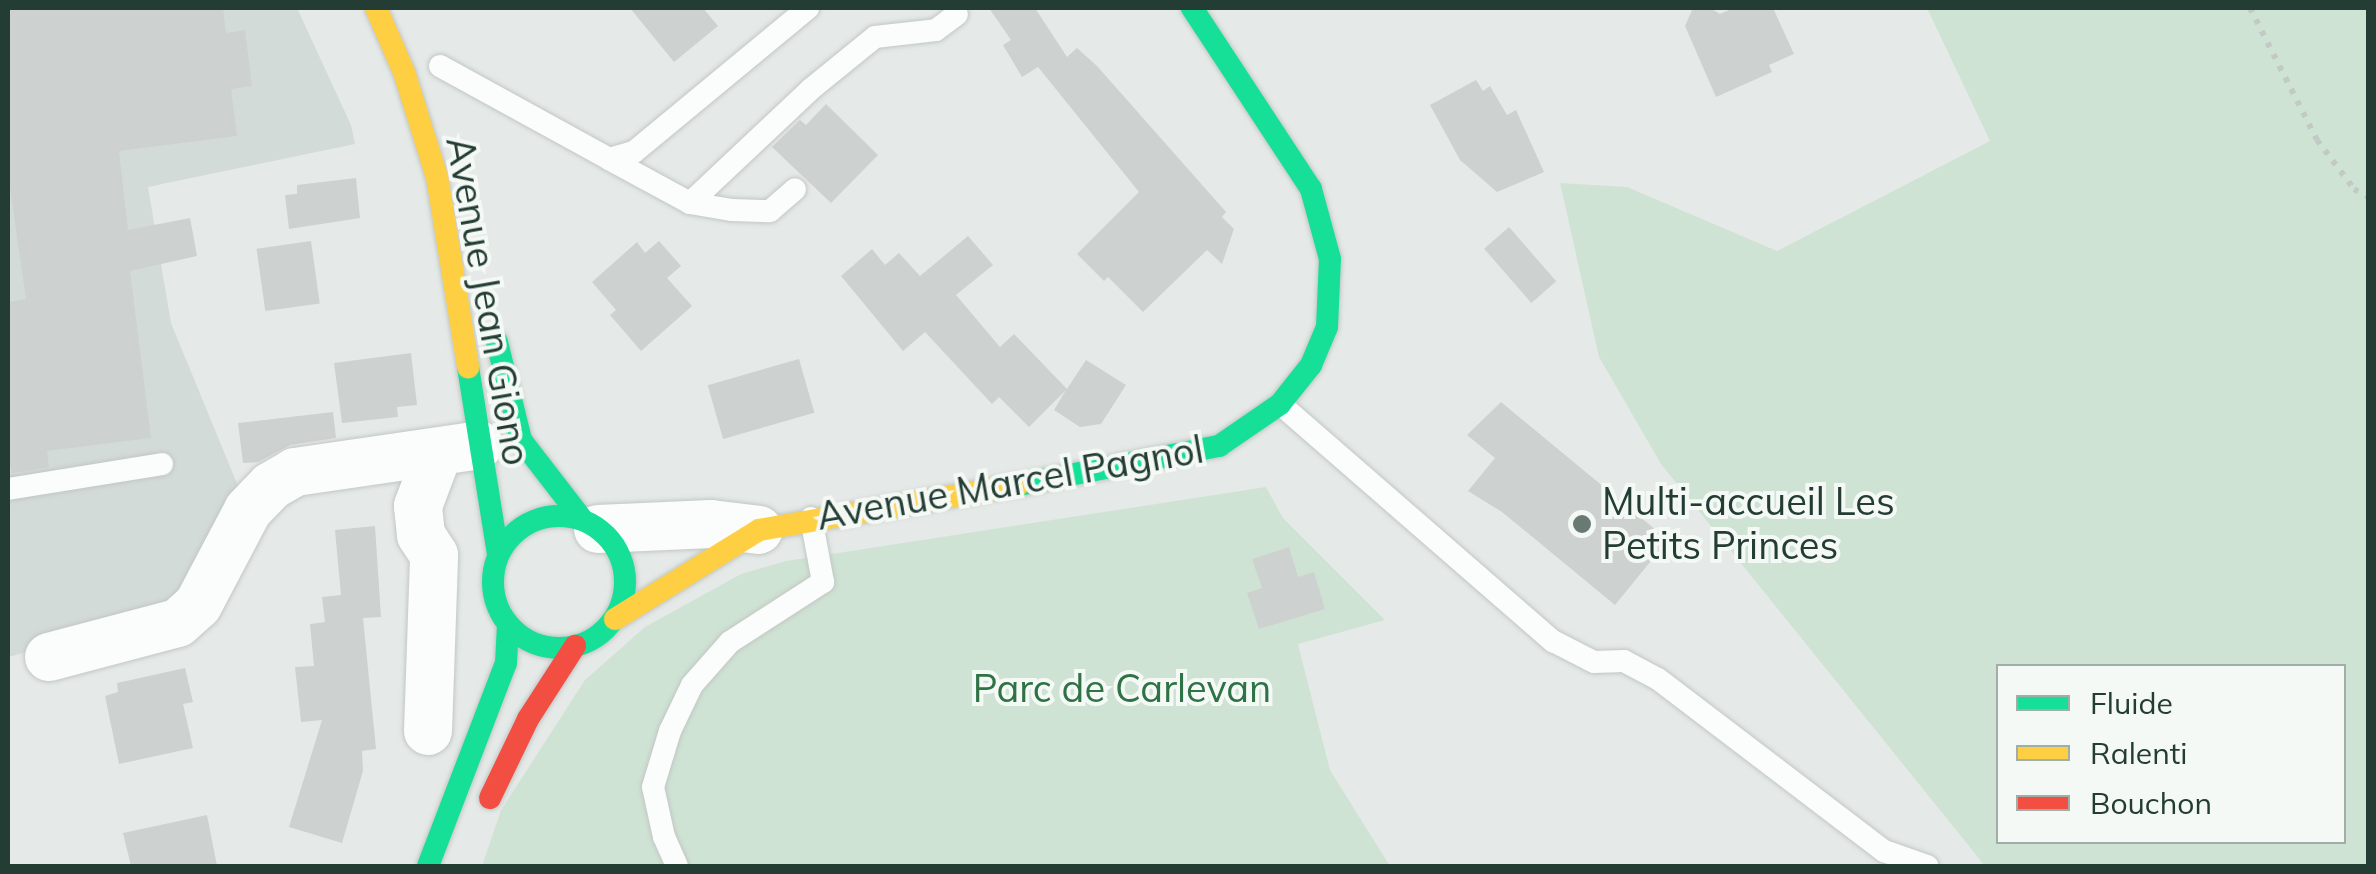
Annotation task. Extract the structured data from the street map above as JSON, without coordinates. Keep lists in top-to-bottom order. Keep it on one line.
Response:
{"streets":{"main road":["Avenue Jean Giono","Avenue Marcel Pagnol"]},"crossings":[["Avenue Jean Giono","Avenue Marcel Pagnol"]],"parks":["Parc de Carlevan"],"places":["Multi-accueil Les Petits Princes"],"legend":["Fluide","Ralenti","Bouchon"]}
